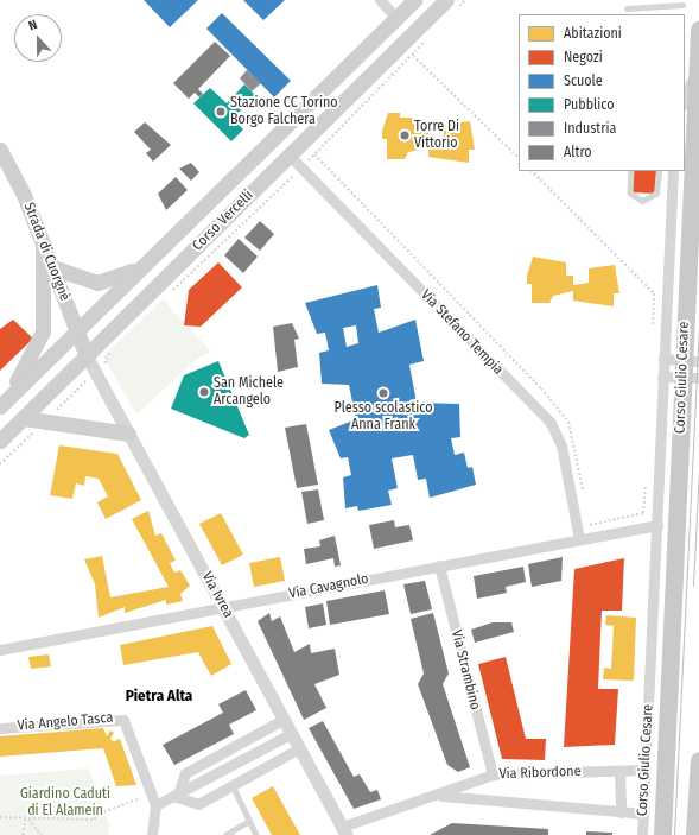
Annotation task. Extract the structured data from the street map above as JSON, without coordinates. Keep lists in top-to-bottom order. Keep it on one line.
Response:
{"streets":{"main road":["Corso Vercelli","Strada di Cuorgnè","Corso Giulio Cesare"],"street":["Via Stefano Tempia","Via Cavagnolo","Via Ivrea","Via Strambino","Via Angelo Tasca","Via Ribordone"]},"crossings":[["Corso Vercelli","Strada di Cuorgnè"],["Corso Vercelli","Via Stefano Tempia"],["Corso Vercelli","Via Ivrea"],["Strada di Cuorgnè","Via Ivrea"],["Via Stefano Tempia","Via Cavagnolo"],["Corso Giulio Cesare","Via Cavagnolo"],["Corso Giulio Cesare","Via Ribordone"],["Via Cavagnolo","Via Ivrea"],["Via Cavagnolo","Via Strambino"],["Via Ivrea","Via Ribordone"],["Via Strambino","Via Ribordone"]],"districts":["Pietra Alta"],"parks":["Giardino Caduti di El Alamein"],"places":["Stazione CC Torino Borgo Falchera","Torre Di Vittorio","San Michele Arcangelo","Plesso scolastico Anna Frank"],"legend":["Abitazioni","Negozi","Scuole","Pubblico","Industria","Altro"],"north":"top"}
